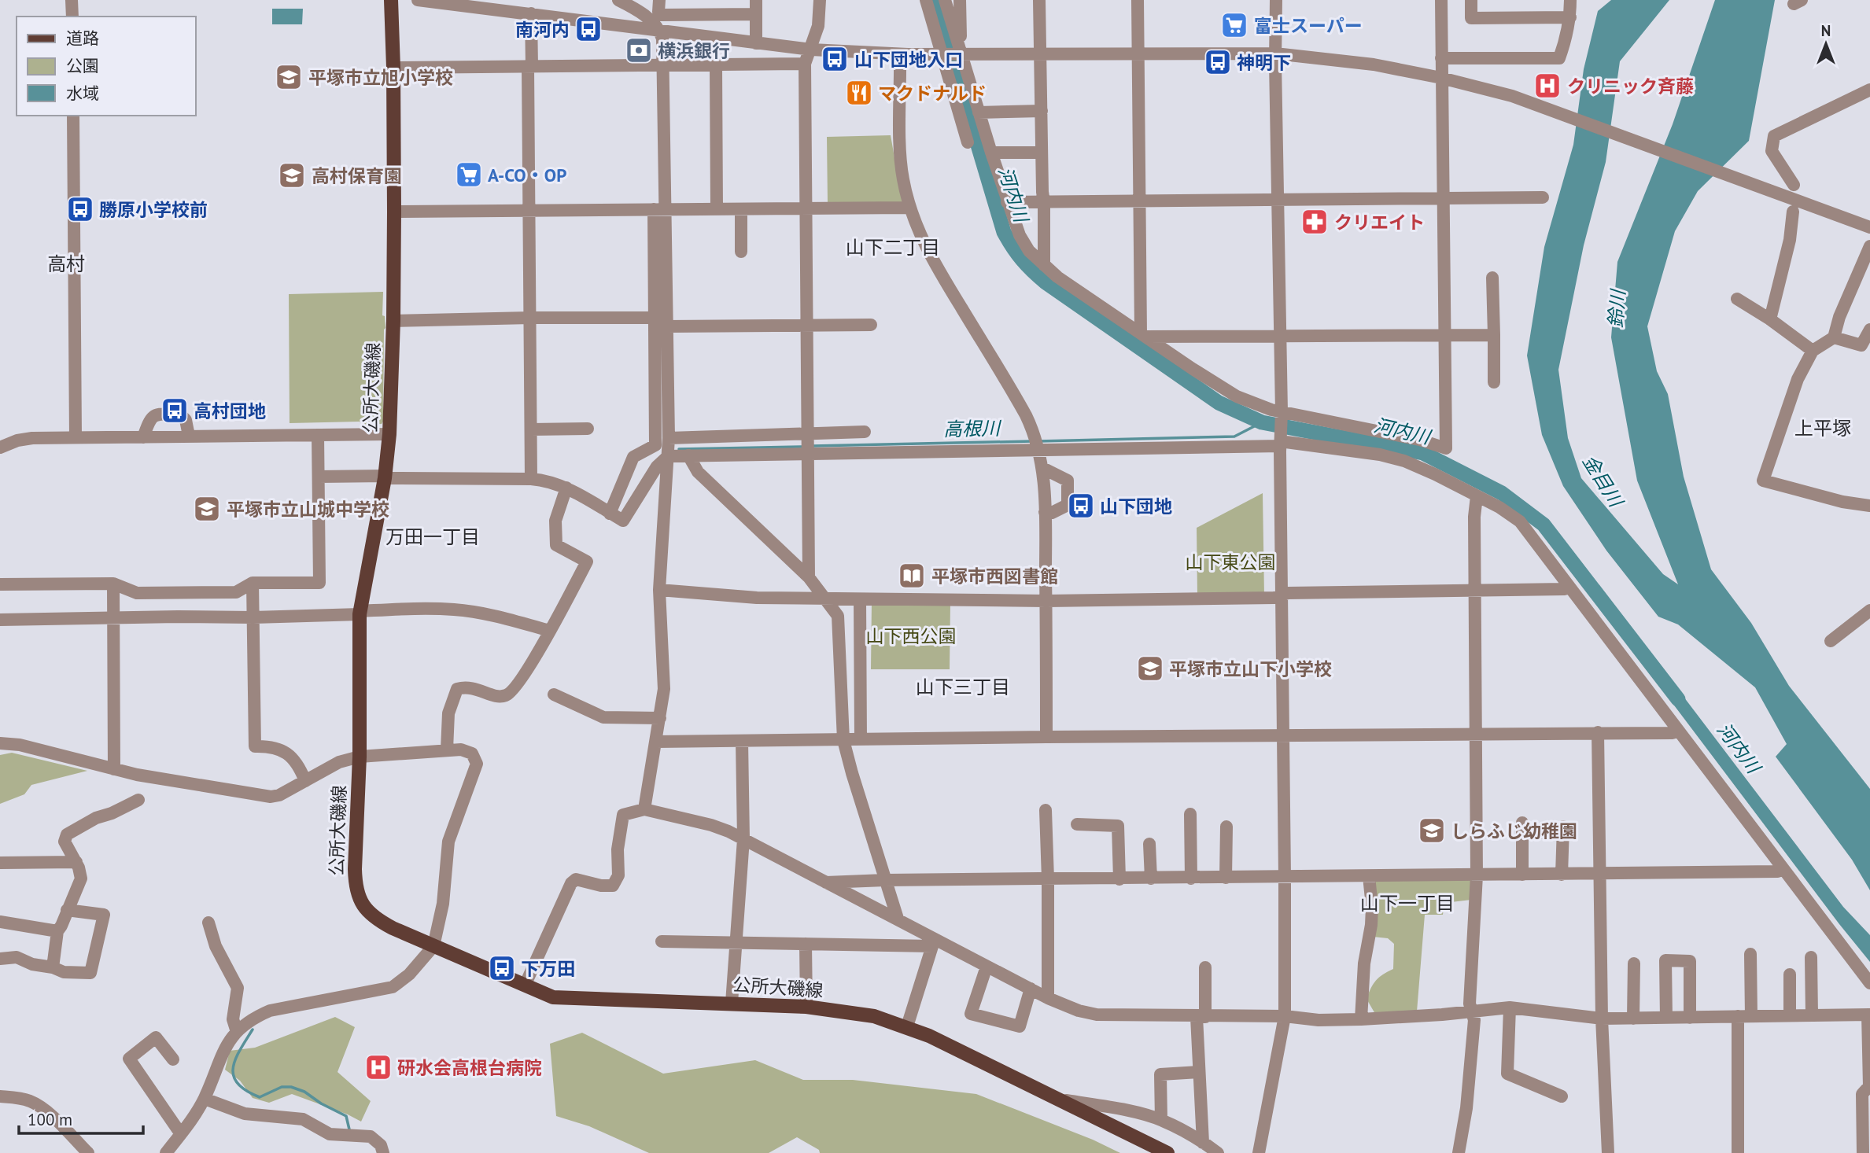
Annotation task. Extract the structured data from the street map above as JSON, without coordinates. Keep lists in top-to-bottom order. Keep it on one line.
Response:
{"streets":{"main road":["公所大磯線"]},"districts":["山下二丁目","高村","上平塚","万田一丁目","山下三丁目","山下一丁目"],"water":["河内川","鈴川","高根川","金目川"],"parks":["山下東公園","山下西公園"],"places":{"supermarket":["富士スーパー","A-CO・OP"],"bus stop":["南河内","山下団地入口","神明下","勝原小学校前","高村団地","山下団地","下万田"],"bank":["横浜銀行"],"school or university":["平塚市立旭小学校","高村保育園","平塚市立山城中学校","平塚市立山下小学校","しらふじ幼稚園"],"hospital":["クリニック斉藤","研水会高根台病院"],"restaurant":["マクドナルド"],"pharmacy":["クリエイト"],"library":["平塚市西図書館"]},"legend":["道路","公園","水域"],"scale_bar":"100 m","north":"top"}
